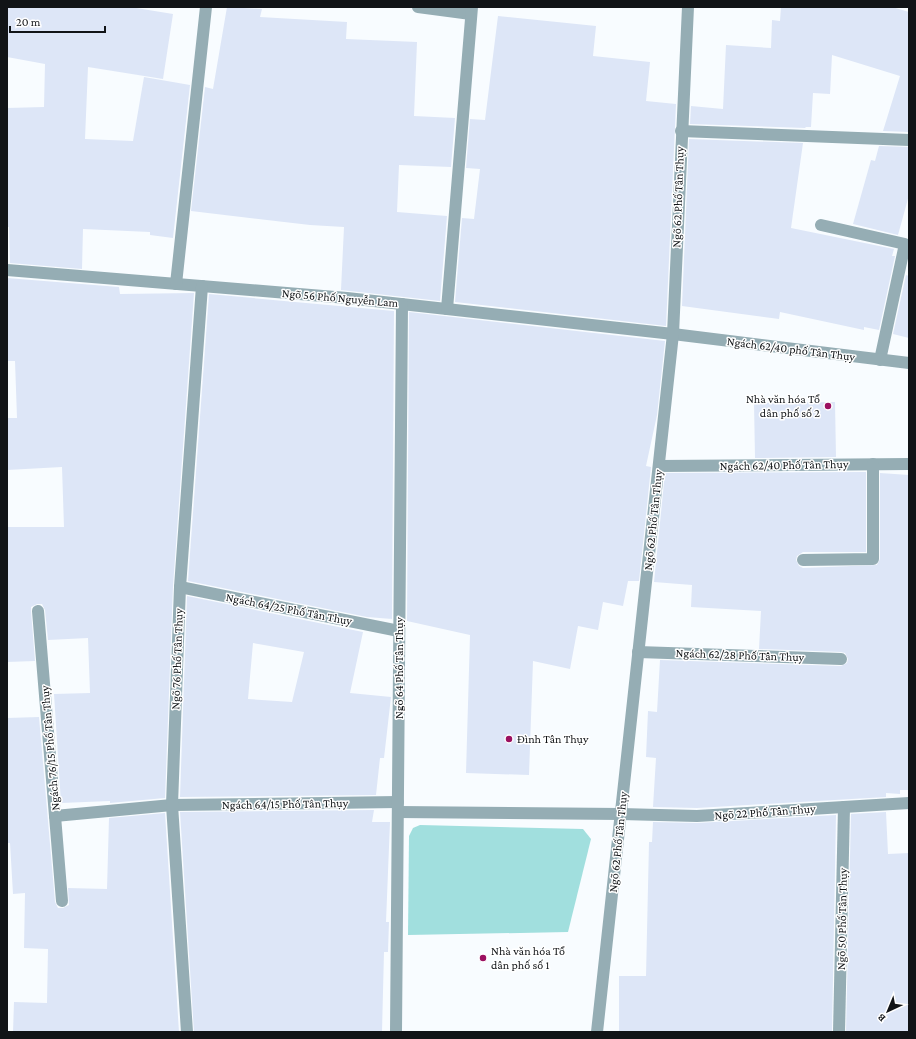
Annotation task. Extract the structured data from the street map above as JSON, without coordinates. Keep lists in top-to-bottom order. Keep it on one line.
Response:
{"streets":{"street":["Ngõ 62 Phố Tân Thụy","Ngõ 56 Phố Nguyễn Lam","Ngách 62/40 phố Tân Thụy","Ngách 62/40 Phố Tân Thụy","Ngách 64/25 Phố Tân Thụy","Ngách 62/28 Phố Tân Thụy","Ngõ 76 Phố Tân Thụy","Ngõ 64 Phố Tân Thụy","Ngách 76/15 Phố Tân Thụy","Ngách 64/15 Phố Tân Thụy","Ngõ 22 Phố Tân Thụy","Ngõ 50 Phố Tân Thụy"]},"crossings":[["Ngõ 62 Phố Tân Thụy","Ngõ 56 Phố Nguyễn Lam"],["Ngõ 62 Phố Tân Thụy","Ngách 62/40 phố Tân Thụy"],["Ngõ 62 Phố Tân Thụy","Ngách 62/40 Phố Tân Thụy"],["Ngõ 62 Phố Tân Thụy","Ngách 62/28 Phố Tân Thụy"],["Ngõ 62 Phố Tân Thụy","Ngách 64/15 Phố Tân Thụy"],["Ngõ 62 Phố Tân Thụy","Ngõ 22 Phố Tân Thụy"],["Ngõ 56 Phố Nguyễn Lam","Ngách 62/40 phố Tân Thụy"],["Ngõ 56 Phố Nguyễn Lam","Ngõ 76 Phố Tân Thụy"],["Ngõ 56 Phố Nguyễn Lam","Ngõ 64 Phố Tân Thụy"],["Ngách 64/25 Phố Tân Thụy","Ngõ 76 Phố Tân Thụy"],["Ngách 64/25 Phố Tân Thụy","Ngõ 64 Phố Tân Thụy"],["Ngõ 76 Phố Tân Thụy","Ngách 76/15 Phố Tân Thụy"],["Ngõ 76 Phố Tân Thụy","Ngách 64/15 Phố Tân Thụy"],["Ngõ 64 Phố Tân Thụy","Ngách 64/15 Phố Tân Thụy"],["Ngách 76/15 Phố Tân Thụy","Ngách 64/15 Phố Tân Thụy"],["Ngách 64/15 Phố Tân Thụy","Ngõ 22 Phố Tân Thụy"],["Ngõ 22 Phố Tân Thụy","Ngõ 50 Phố Tân Thụy"]],"places":["Nhà văn hóa Tổ dân phố số 2","Đình Tân Thụy","Nhà văn hóa Tổ dân phố số 1"],"scale_bar":"20 m","north":"bottom left"}
